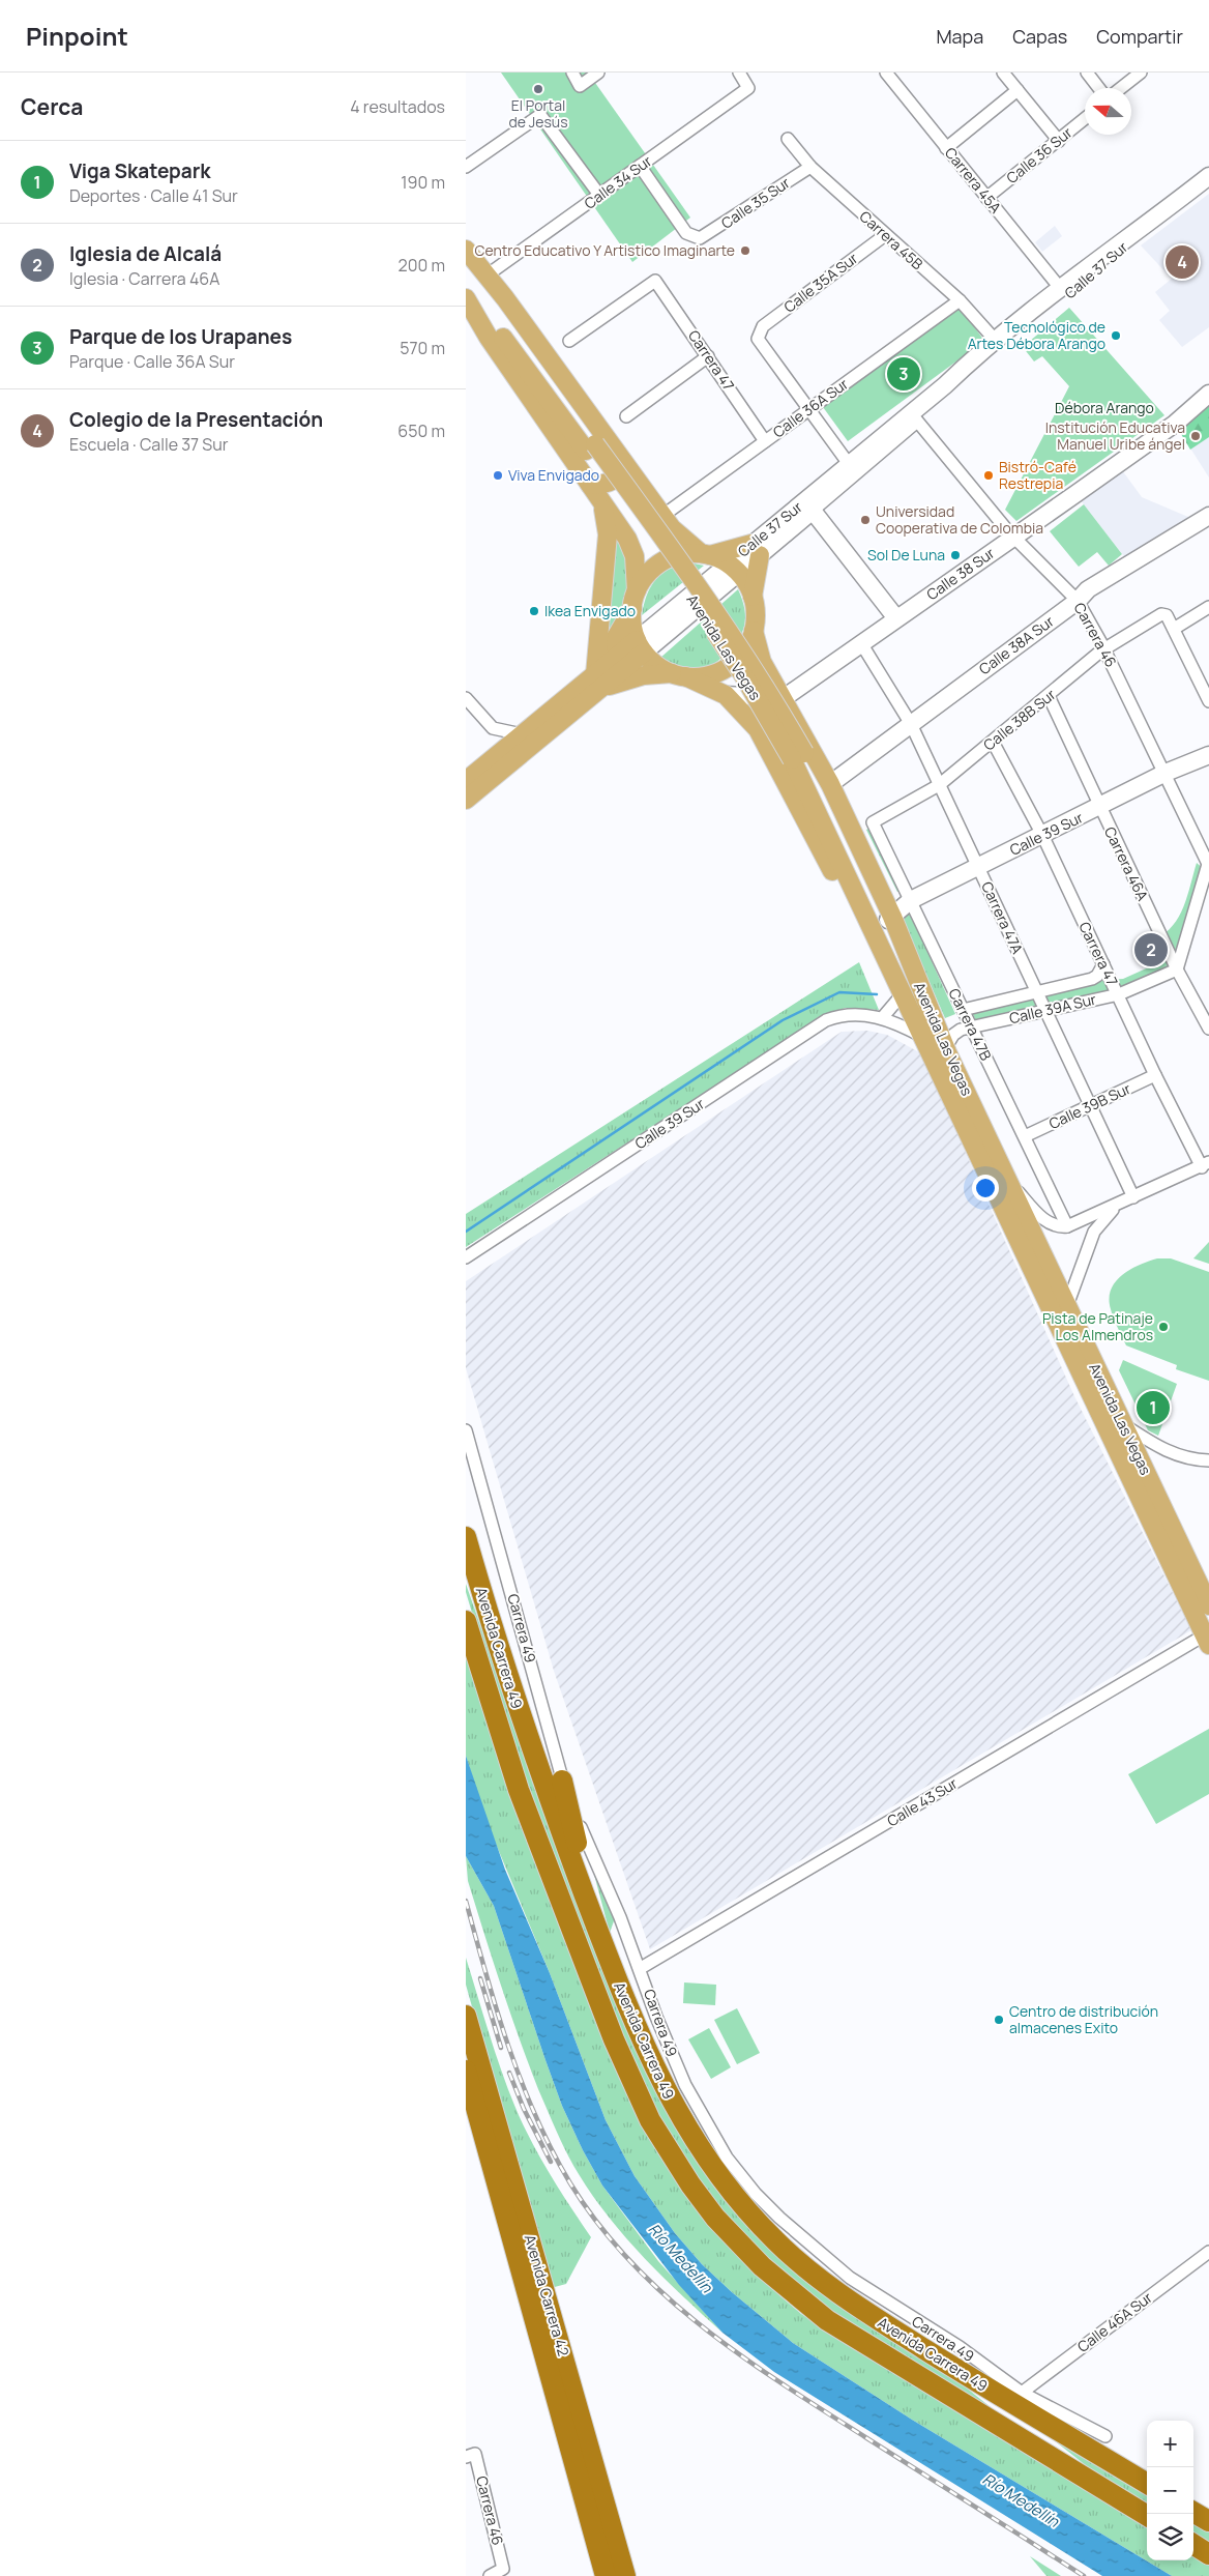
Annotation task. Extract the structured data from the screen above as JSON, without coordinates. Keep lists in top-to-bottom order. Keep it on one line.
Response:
{"streets":{"highway":["Avenida Carrera 49","Avenida Carrera 42"],"main road":["Calle 37 Sur","Calle 38 Sur","Calle 38A Sur","Avenida Las Vegas","Calle 39 Sur"],"street":["Calle 36 Sur","Carrera 45A","Calle 34 Sur","Calle 35 Sur","Carrera 45B","Calle 35A Sur","Carrera 47","Calle 36A Sur","Carrera 46","Calle 38B Sur","Carrera 46A","Carrera 47A","Calle 39A Sur","Carrera 47B","Calle 39B Sur","Carrera 49","Calle 43 Sur","Calle 46A Sur"]},"crossings":[["Calle 36 Sur","Carrera 45A"],["Carrera 45A","Calle 37 Sur"],["Calle 34 Sur","Calle 35 Sur"],["Calle 35 Sur","Carrera 45B"],["Carrera 45B","Calle 37 Sur"],["Carrera 45B","Calle 35A Sur"],["Carrera 45B","Calle 36A Sur"],["Calle 37 Sur","Carrera 46"],["Calle 35A Sur","Calle 36A Sur"],["Carrera 47","Calle 36A Sur"],["Carrera 47","Calle 38B Sur"],["Carrera 47","Calle 39 Sur"],["Carrera 47","Calle 39A Sur"],["Carrera 47","Calle 39B Sur"],["Calle 38 Sur","Carrera 46"],["Calle 38 Sur","Avenida Las Vegas"],["Calle 38 Sur","Carrera 47A"],["Carrera 46","Calle 38A Sur"],["Carrera 46","Calle 38B Sur"],["Carrera 46","Calle 39 Sur"],["Calle 38A Sur","Avenida Las Vegas"],["Calle 38A Sur","Carrera 47A"],["Avenida Las Vegas","Calle 39 Sur"],["Avenida Las Vegas","Calle 39A Sur"],["Avenida Las Vegas","Calle 43 Sur"],["Calle 38B Sur","Carrera 46A"],["Calle 38B Sur","Carrera 47A"],["Calle 38B Sur","Carrera 47B"],["Calle 39 Sur","Carrera 46A"],["Calle 39 Sur","Carrera 47A"],["Calle 39 Sur","Carrera 47B"],["Carrera 46A","Calle 39A Sur"],["Carrera 47A","Calle 39A Sur"],["Carrera 47A","Calle 39B Sur"],["Calle 39A Sur","Carrera 47B"],["Carrera 47B","Calle 39B Sur"],["Carrera 49","Calle 43 Sur"],["Carrera 49","Calle 46A Sur"]],"water":["Río Medellín"],"parks":["Débora Arango"],"places":["El Portal de Jesús","Centro Educativo Y Artistico Imaginarte","Tecnológico de Artes Débora Arango","Institución Educativa Manuel Uribe ángel","Viva Envigado","Bistró-Café Restrepia","Universidad Cooperativa de Colombia","Sol De Luna","Ikea Envigado","Pista de Patinaje Los Almendros","Centro de distribución almacenes Exito"],"north":"left","page":{"header":"Pinpoint","nav":["Mapa","Capas","Compartir"],"heading":["Cerca","4 resultados"],"list":[{"mark":"1","name":"Viga Skatepark","note":"Deportes · Calle 41 Sur","value":"190 m"},{"mark":"2","name":"Iglesia de Alcalá","note":"Iglesia · Carrera 46A","value":"200 m"},{"mark":"3","name":"Parque de los Urapanes","note":"Parque · Calle 36A Sur","value":"570 m"},{"mark":"4","name":"Colegio de la Presentación","note":"Escuela · Calle 37 Sur","value":"650 m"}],"pins":["4","3","2","1"],"map_buttons":["+","−"]}}
